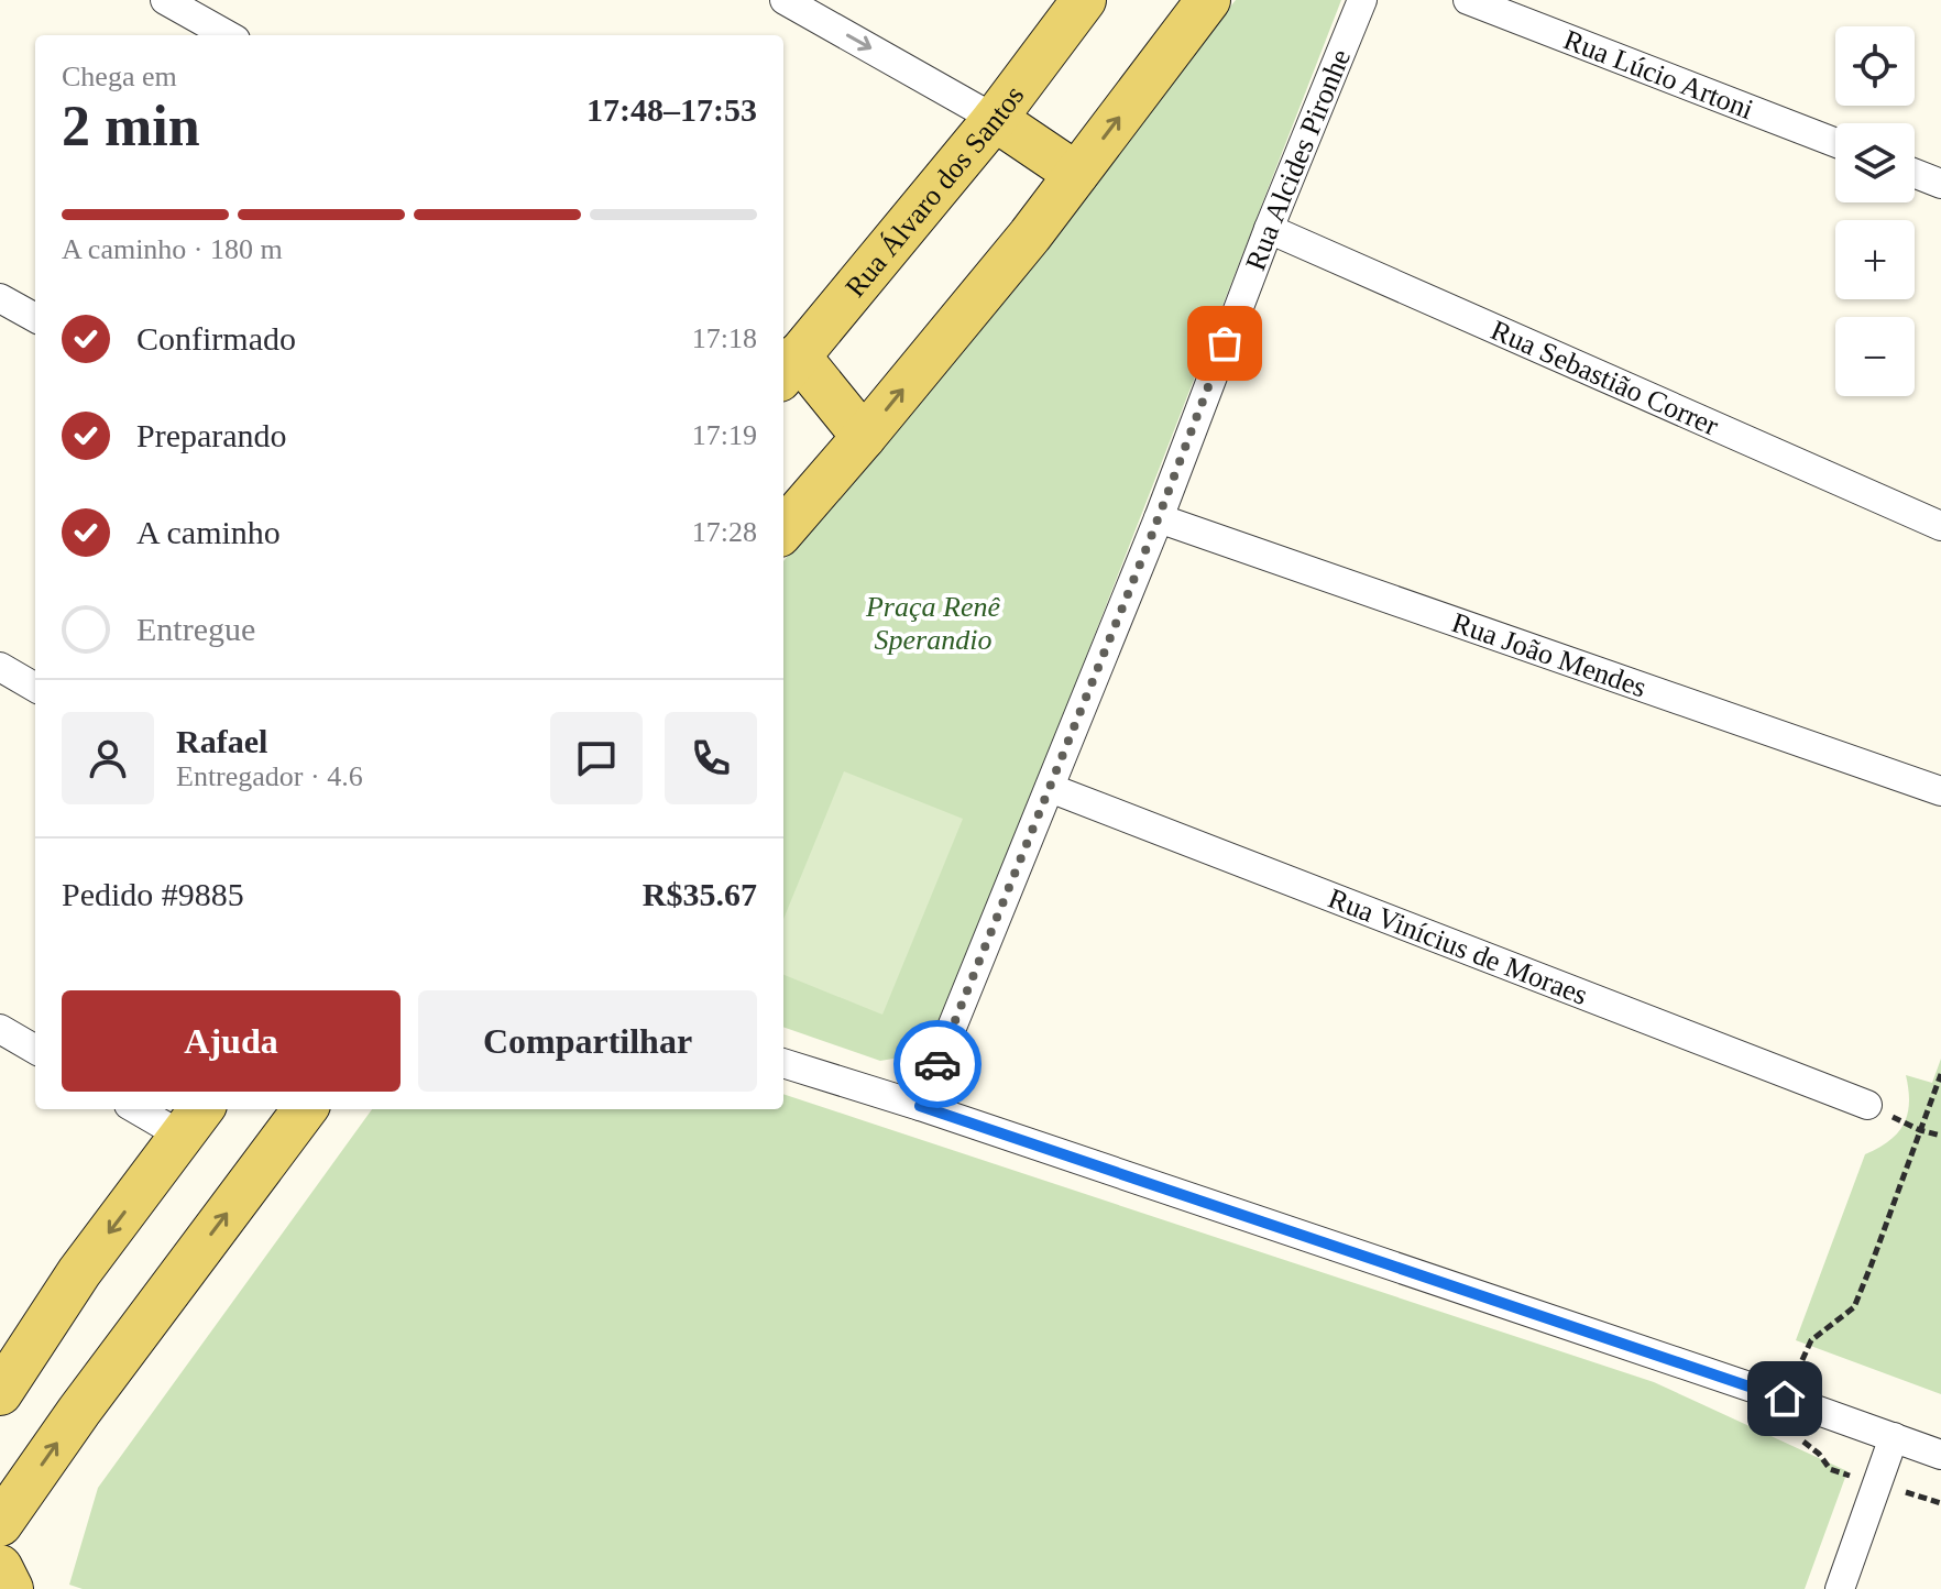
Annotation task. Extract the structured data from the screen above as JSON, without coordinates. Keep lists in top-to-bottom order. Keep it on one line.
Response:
{"streets":{"main road":["Rua Álvaro dos Santos"],"street":["Rua Lúcio Artoni","Rua Alcides Pironhe","Rua Sebastião Correr","Rua João Mendes","Rua Vinícius de Moraes"]},"crossings":[["Rua Alcides Pironhe","Rua Sebastião Correr"],["Rua Alcides Pironhe","Rua João Mendes"],["Rua Alcides Pironhe","Rua Vinícius de Moraes"]],"parks":["Praça Renê Sperandio"],"page":{"map_buttons":["+","−"],"heading":["2 min","Chega em","17:48–17:53"],"panel":["Rafael","Entregador · 4.6","Pedido #9885","R$35.67"],"bar":"A caminho · 180 m","list":[["Confirmado","17:18"],["Preparando","17:19"],["A caminho","17:28"],"Entregue"],"buttons":["Ajuda","Compartilhar"]}}
